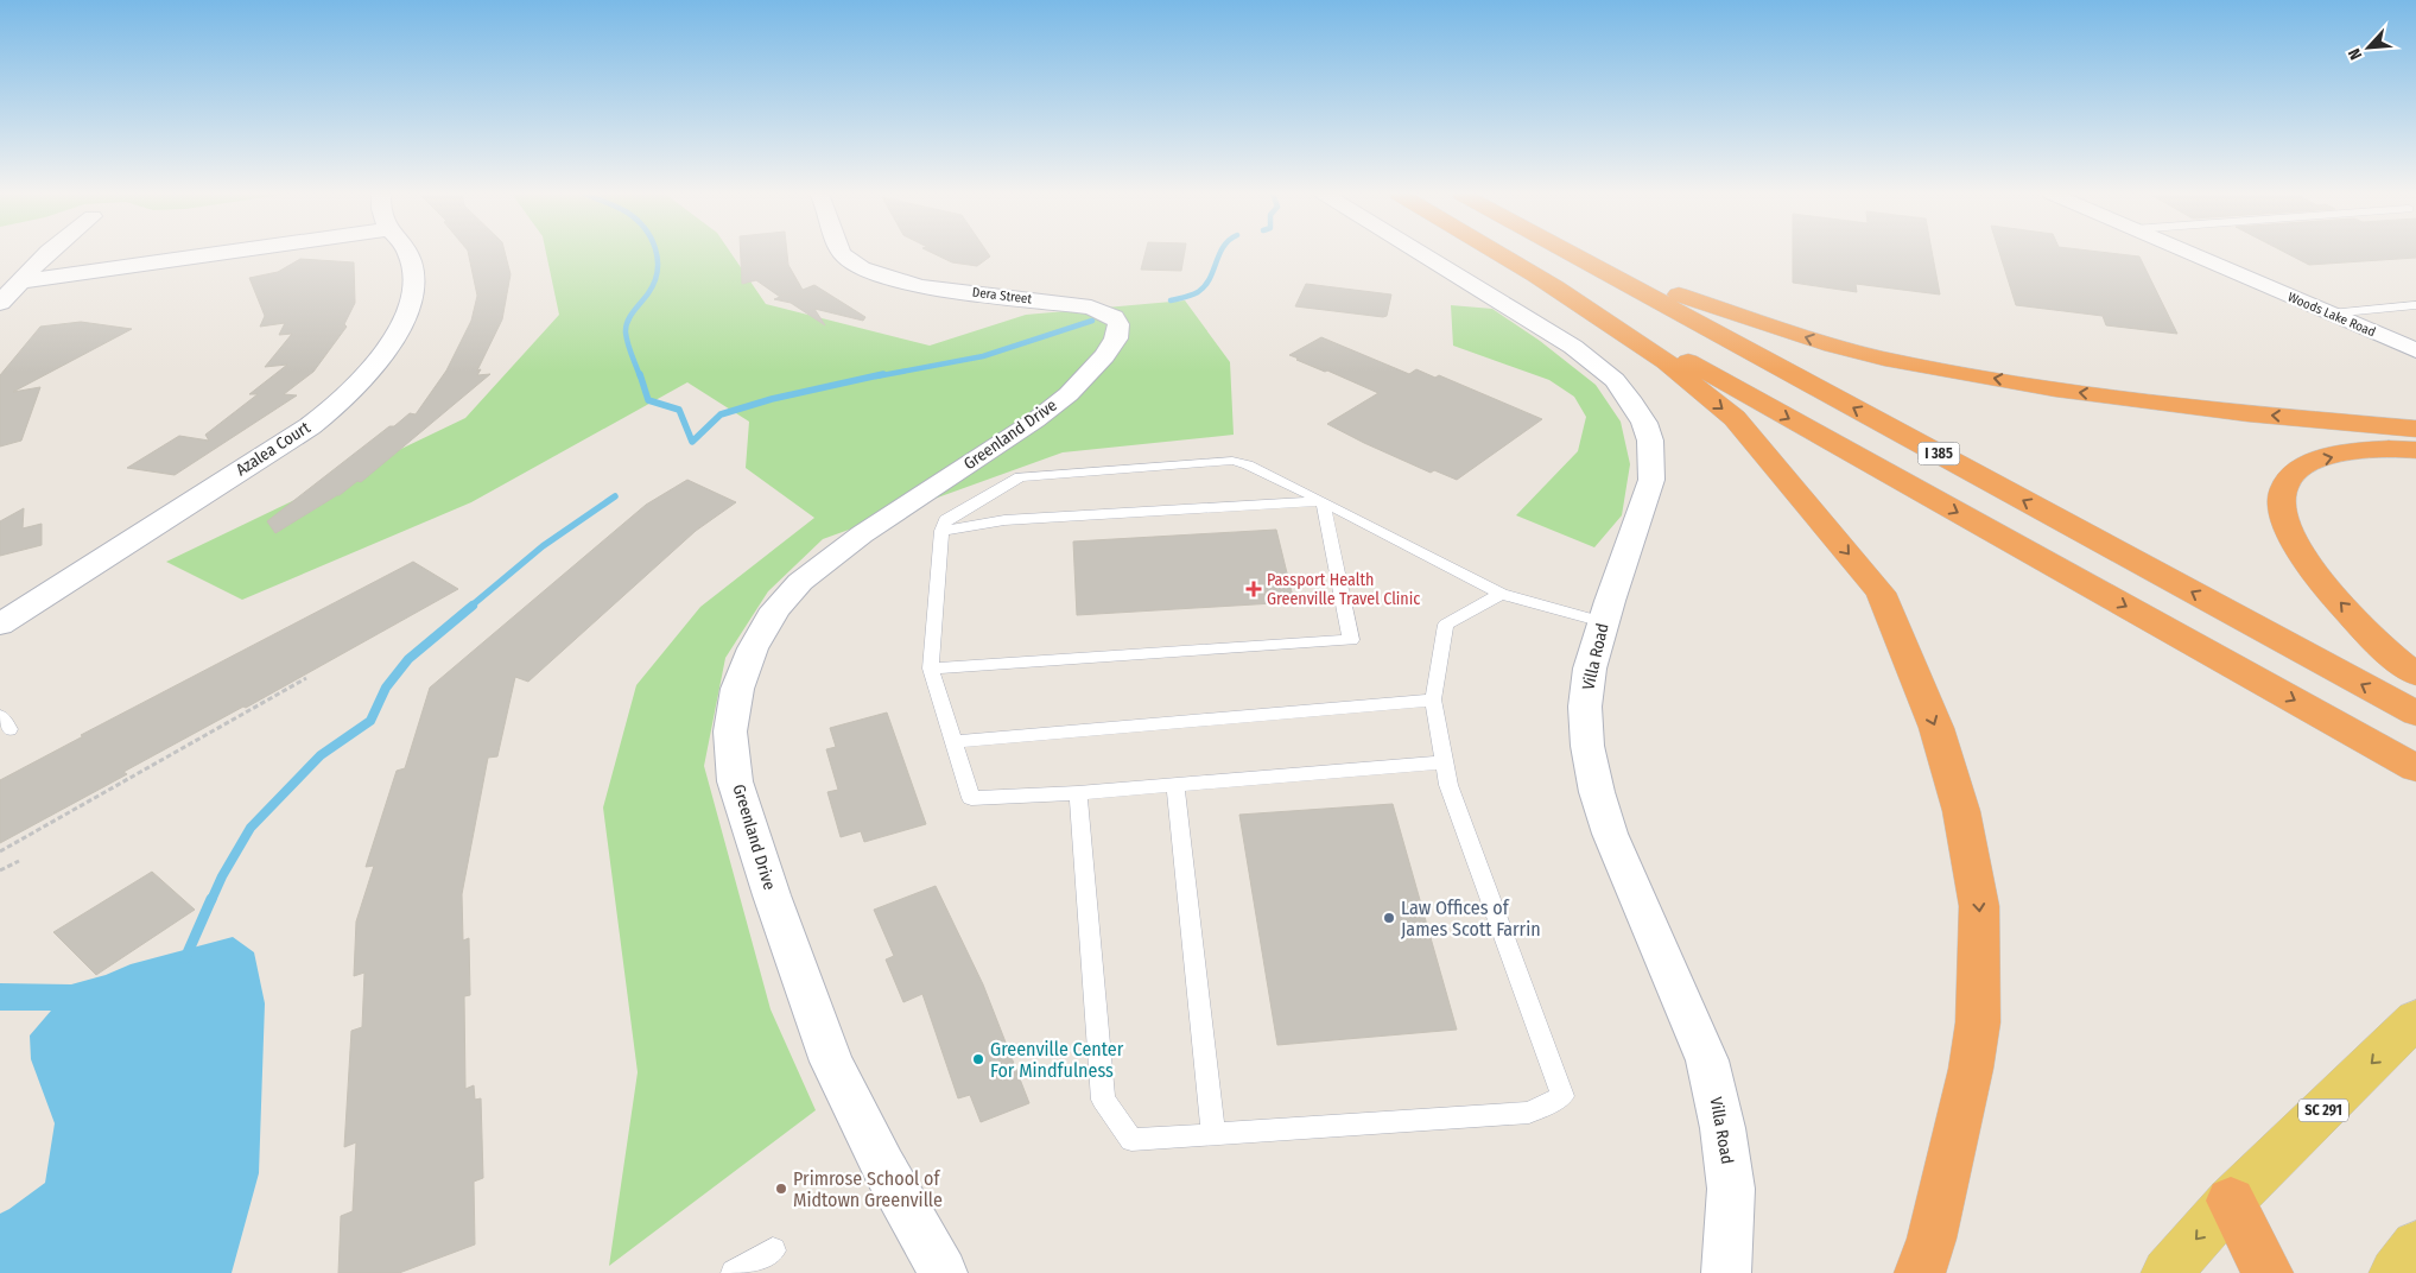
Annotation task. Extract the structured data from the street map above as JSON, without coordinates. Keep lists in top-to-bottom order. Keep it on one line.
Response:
{"streets":{"highway":["I 385"],"main road":["SC 291"],"street":["Dera Street","Woods Lake Road","Greenland Drive","Azalea Court","Villa Road"]},"crossings":[["Dera Street","Greenland Drive"]],"places":{"health":["Passport Health Greenville Travel Clinic"],"other":["Law Offices of James Scott Farrin","Greenville Center For Mindfulness","Primrose School of Midtown Greenville"]},"north":"bottom left"}
